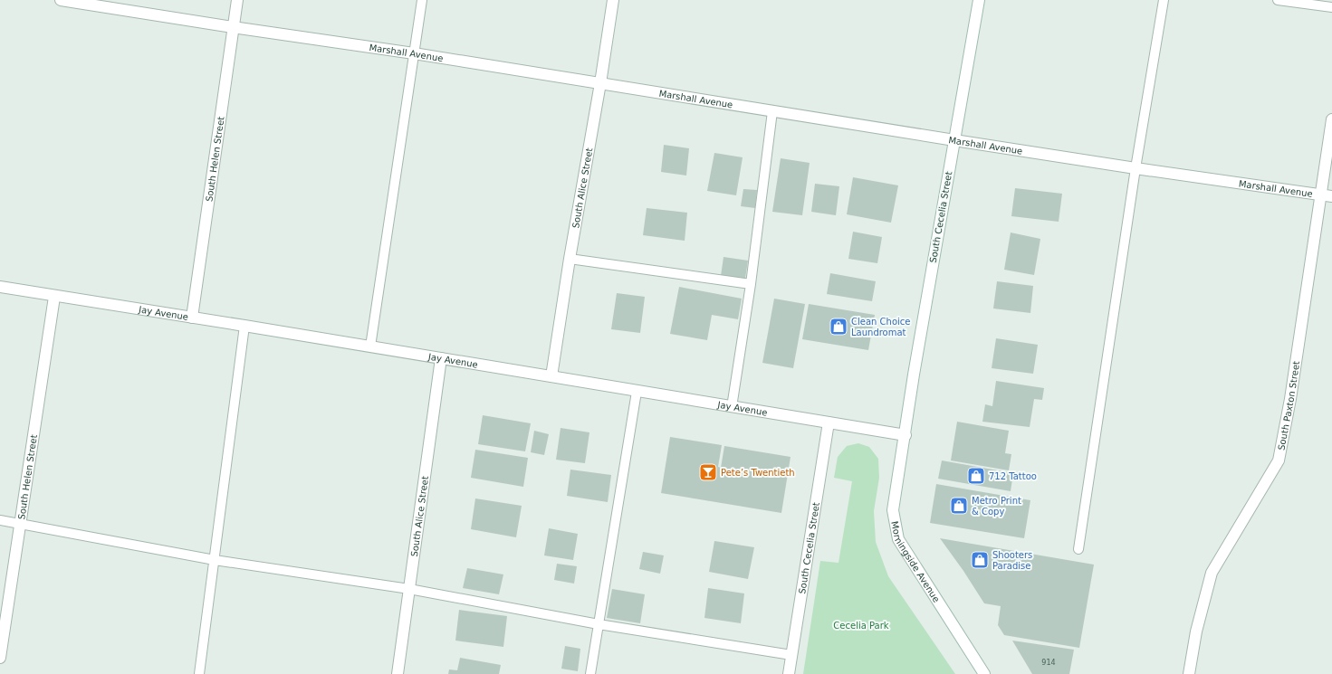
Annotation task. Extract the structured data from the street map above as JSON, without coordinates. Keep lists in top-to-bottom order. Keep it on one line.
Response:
{"streets":{"street":["Marshall Avenue","South Helen Street","South Alice Street","South Cecelia Street","Jay Avenue","South Paxton Street","Morningside Avenue"]},"crossings":[["Marshall Avenue","South Helen Street"],["Marshall Avenue","South Alice Street"],["Marshall Avenue","South Cecelia Street"],["Marshall Avenue","South Paxton Street"],["South Helen Street","Jay Avenue"],["South Alice Street","Jay Avenue"],["South Cecelia Street","Jay Avenue"],["South Cecelia Street","Morningside Avenue"],["Jay Avenue","Morningside Avenue"]],"parks":["Cecelia Park"],"places":{"shop":["Clean Choice Laundromat","712 Tattoo","Metro Print & Copy","Shooters Paradise"],"bar":["Pete’s Twentieth"]},"house_numbers":["914"]}
